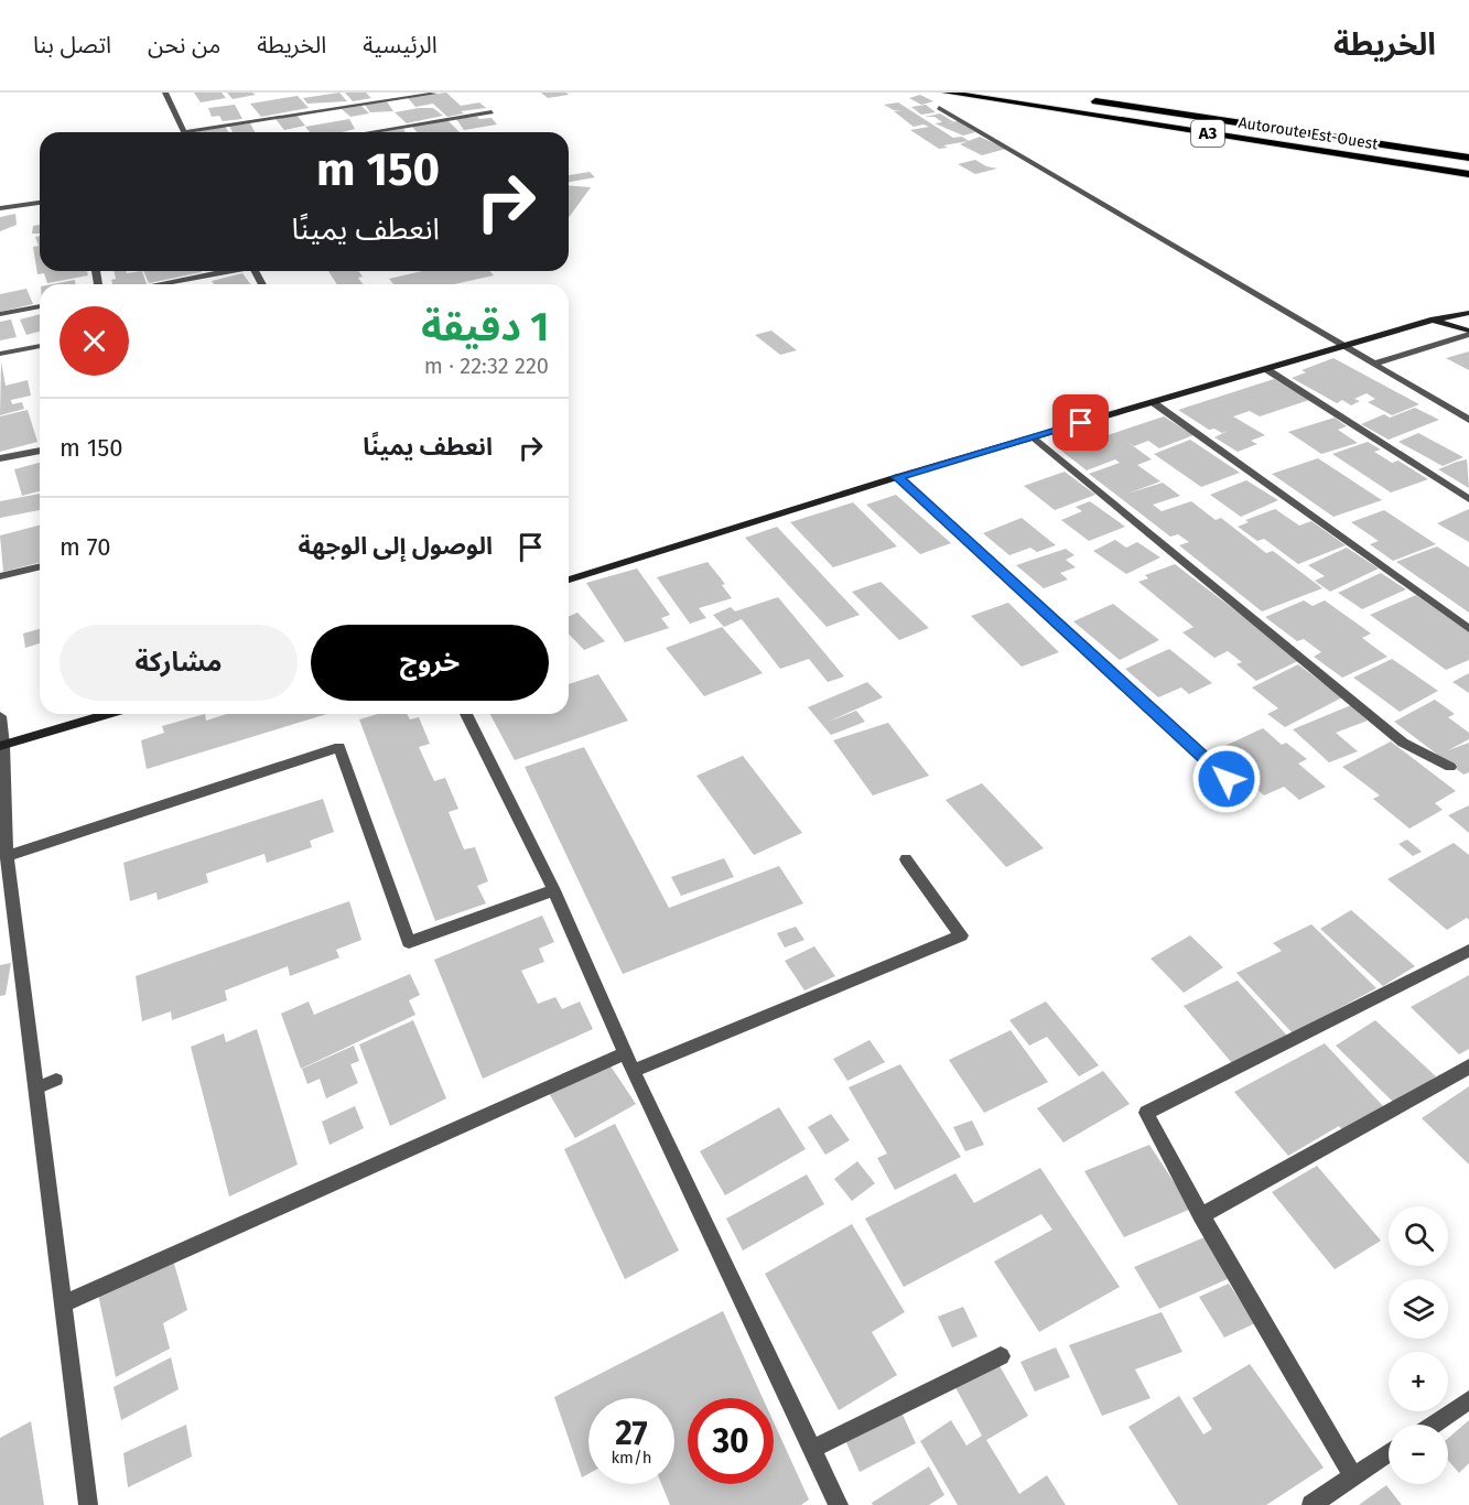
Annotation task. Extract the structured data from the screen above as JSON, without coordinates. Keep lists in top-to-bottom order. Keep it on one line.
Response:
{"streets":{"highway":["A3","Autoroute Est-Ouest"]},"page":{"header":"الخريطة","nav":["الرئيسية","الخريطة","من نحن","اتصل بنا"],"turn":["150 m","انعطف يمينًا"],"heading":["1 دقيقة","220 m · 22:32"],"list":[{"name":"انعطف يمينًا","value":"150 m"},{"name":"الوصول إلى الوجهة","value":"70 m"}],"buttons":["خروج","مشاركة"],"map_buttons":["+","−"],"speed":"27 km/h","limit":"30"}}
